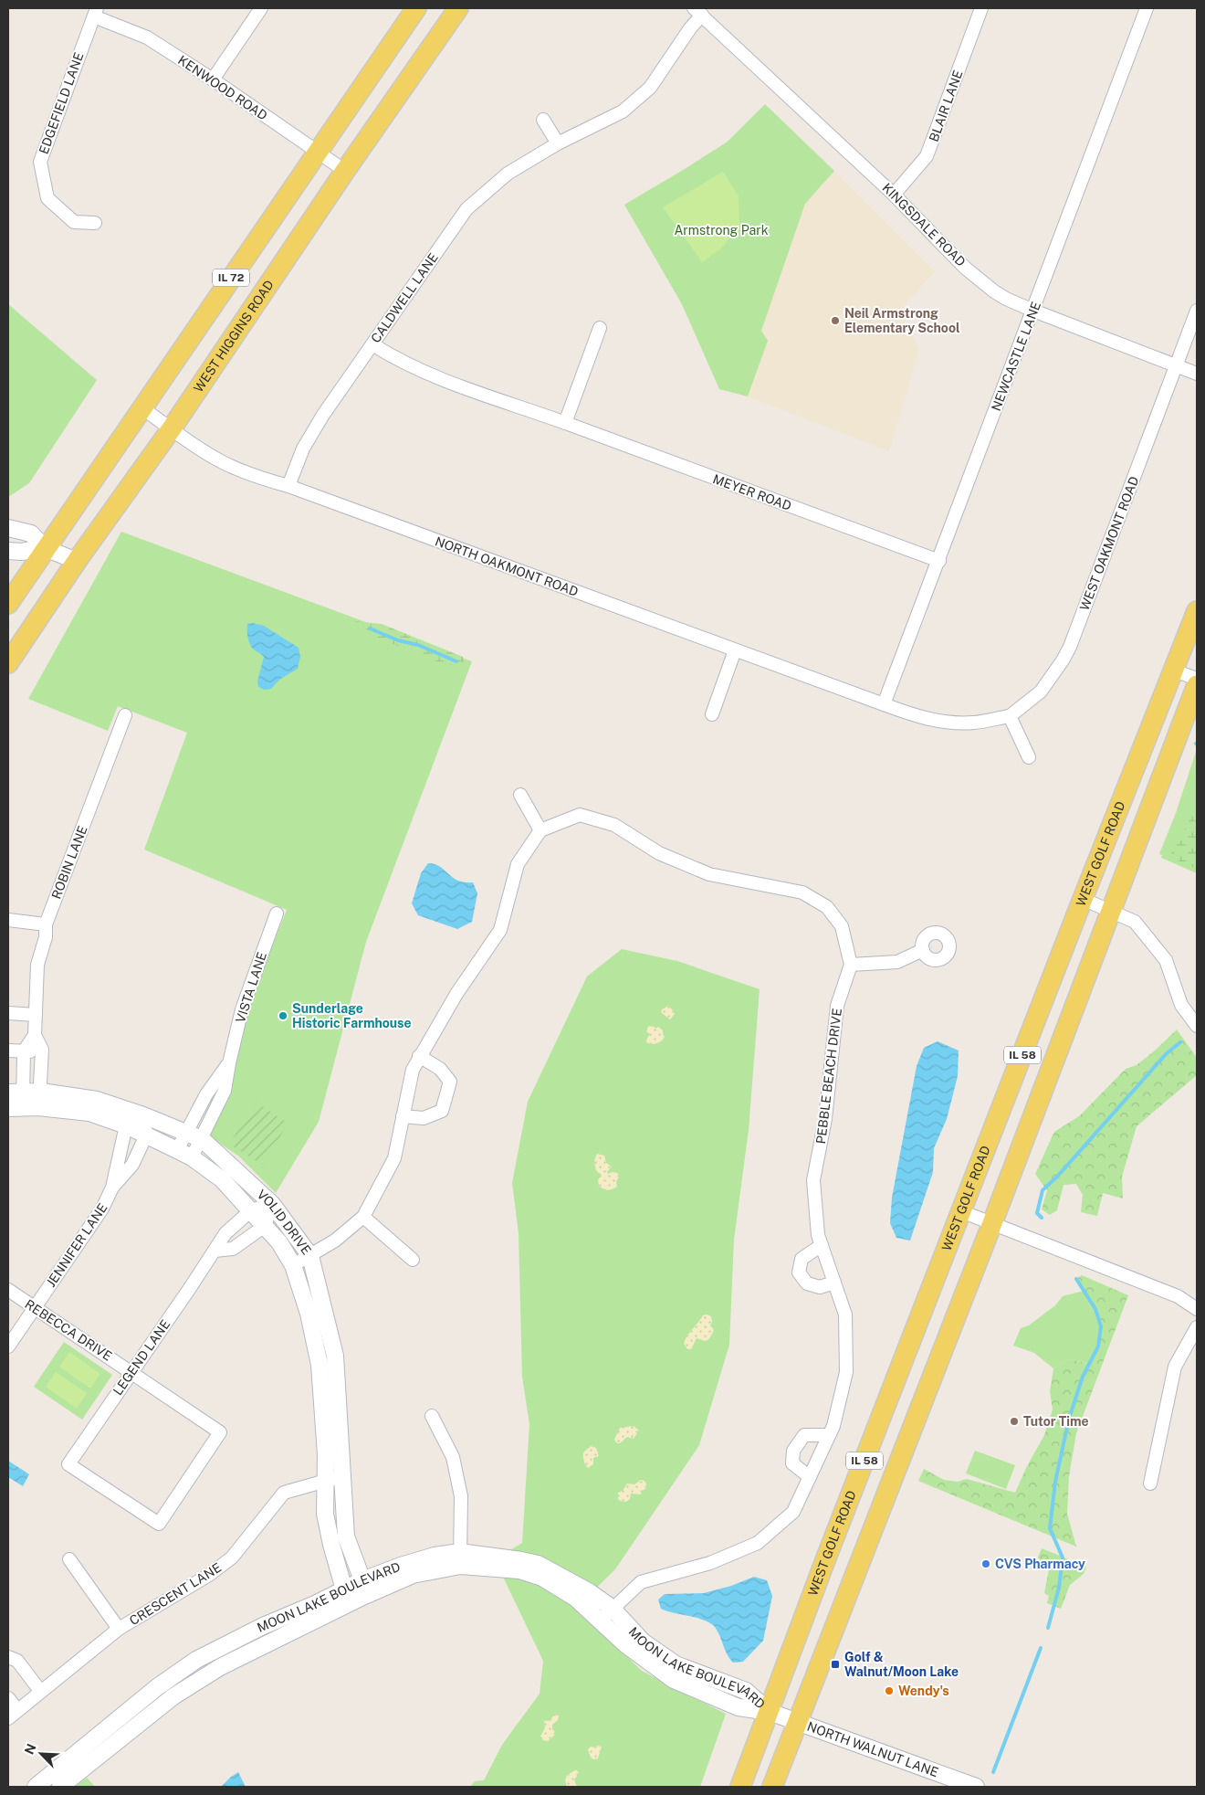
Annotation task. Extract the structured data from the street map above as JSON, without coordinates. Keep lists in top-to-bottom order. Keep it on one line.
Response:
{"streets":{"main road":["IL 72","WEST HIGGINS ROAD","WEST GOLF ROAD","IL 58"],"street":["KENWOOD ROAD","EDGEFIELD LANE","BLAIR LANE","KINGSDALE ROAD","CALDWELL LANE","NEWCASTLE LANE","MEYER ROAD","WEST OAKMONT ROAD","NORTH OAKMONT ROAD","ROBIN LANE","VISTA LANE","PEBBLE BEACH DRIVE","VOLID DRIVE","JENNIFER LANE","REBECCA DRIVE","LEGEND LANE","CRESCENT LANE","MOON LAKE BOULEVARD","NORTH WALNUT LANE"]},"crossings":[["KENWOOD ROAD","EDGEFIELD LANE"],["KENWOOD ROAD","IL 72"],["KENWOOD ROAD","WEST HIGGINS ROAD"],["BLAIR LANE","KINGSDALE ROAD"],["KINGSDALE ROAD","CALDWELL LANE"],["KINGSDALE ROAD","NEWCASTLE LANE"],["KINGSDALE ROAD","WEST OAKMONT ROAD"],["IL 72","NORTH OAKMONT ROAD"],["CALDWELL LANE","MEYER ROAD"],["CALDWELL LANE","NORTH OAKMONT ROAD"],["WEST HIGGINS ROAD","NORTH OAKMONT ROAD"],["NEWCASTLE LANE","MEYER ROAD"],["NEWCASTLE LANE","NORTH OAKMONT ROAD"],["WEST OAKMONT ROAD","NORTH OAKMONT ROAD"],["WEST GOLF ROAD","MOON LAKE BOULEVARD"],["WEST GOLF ROAD","NORTH WALNUT LANE"],["ROBIN LANE","VOLID DRIVE"],["VISTA LANE","VOLID DRIVE"],["IL 58","NORTH WALNUT LANE"],["PEBBLE BEACH DRIVE","MOON LAKE BOULEVARD"],["VOLID DRIVE","JENNIFER LANE"],["VOLID DRIVE","LEGEND LANE"],["VOLID DRIVE","CRESCENT LANE"],["VOLID DRIVE","MOON LAKE BOULEVARD"],["JENNIFER LANE","REBECCA DRIVE"],["REBECCA DRIVE","LEGEND LANE"],["MOON LAKE BOULEVARD","NORTH WALNUT LANE"]],"parks":["Armstrong Park"],"places":{"other":["Neil Armstrong Elementary School","Sunderlage Historic Farmhouse","Tutor Time","CVS Pharmacy","Wendy's"],"transit":["Golf & Walnut/Moon Lake"]},"north":"top left"}
